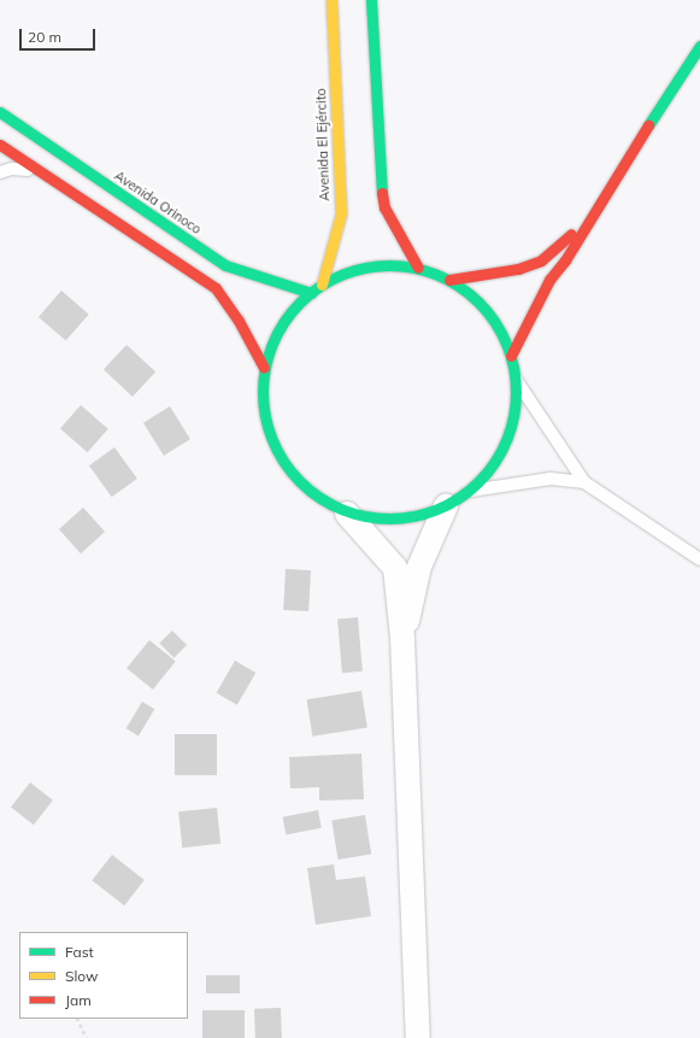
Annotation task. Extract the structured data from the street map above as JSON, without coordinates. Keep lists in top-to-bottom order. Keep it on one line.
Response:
{"streets":{"street":["Avenida El Ejército","Avenida Orinoco"]},"legend":["Fast","Slow","Jam"],"scale_bar":"20 m"}
